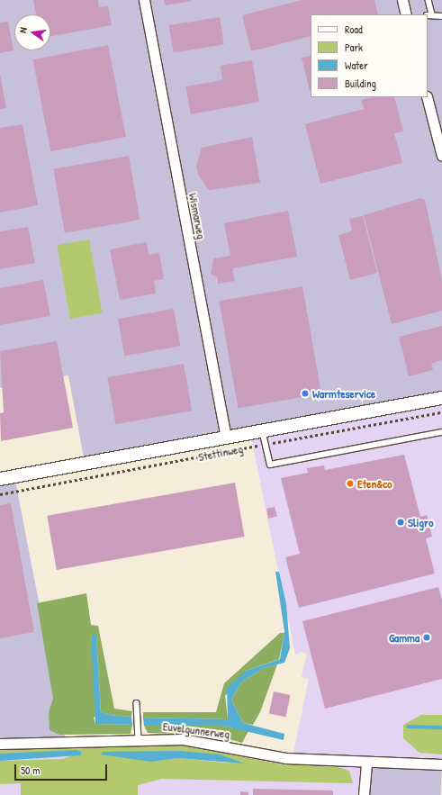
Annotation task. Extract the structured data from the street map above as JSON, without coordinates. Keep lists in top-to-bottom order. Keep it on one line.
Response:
{"streets":{"street":["Wismarweg","Stettinweg","Euvelgunnerweg"]},"crossings":[["Wismarweg","Stettinweg"]],"places":["Warmteservice","Eten&co","Sligro","Gamma"],"legend":["Road","Park","Water","Building"],"scale_bar":"50 m","north":"left"}
